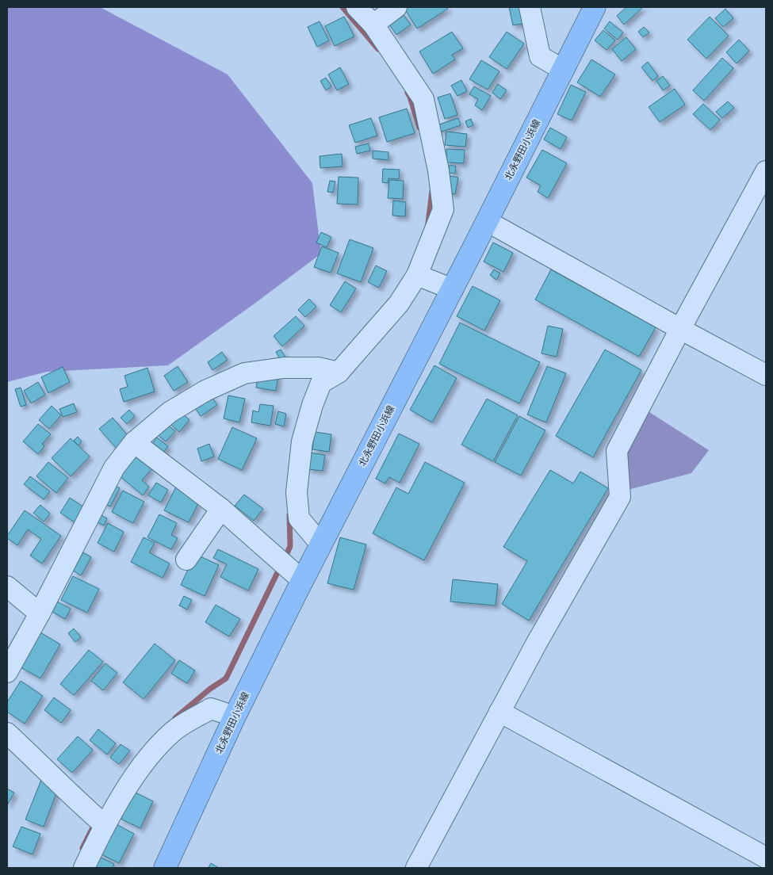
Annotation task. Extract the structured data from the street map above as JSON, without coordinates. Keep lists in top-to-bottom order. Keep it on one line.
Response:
{"streets":{"main road":["北永野田小浜線"]}}
